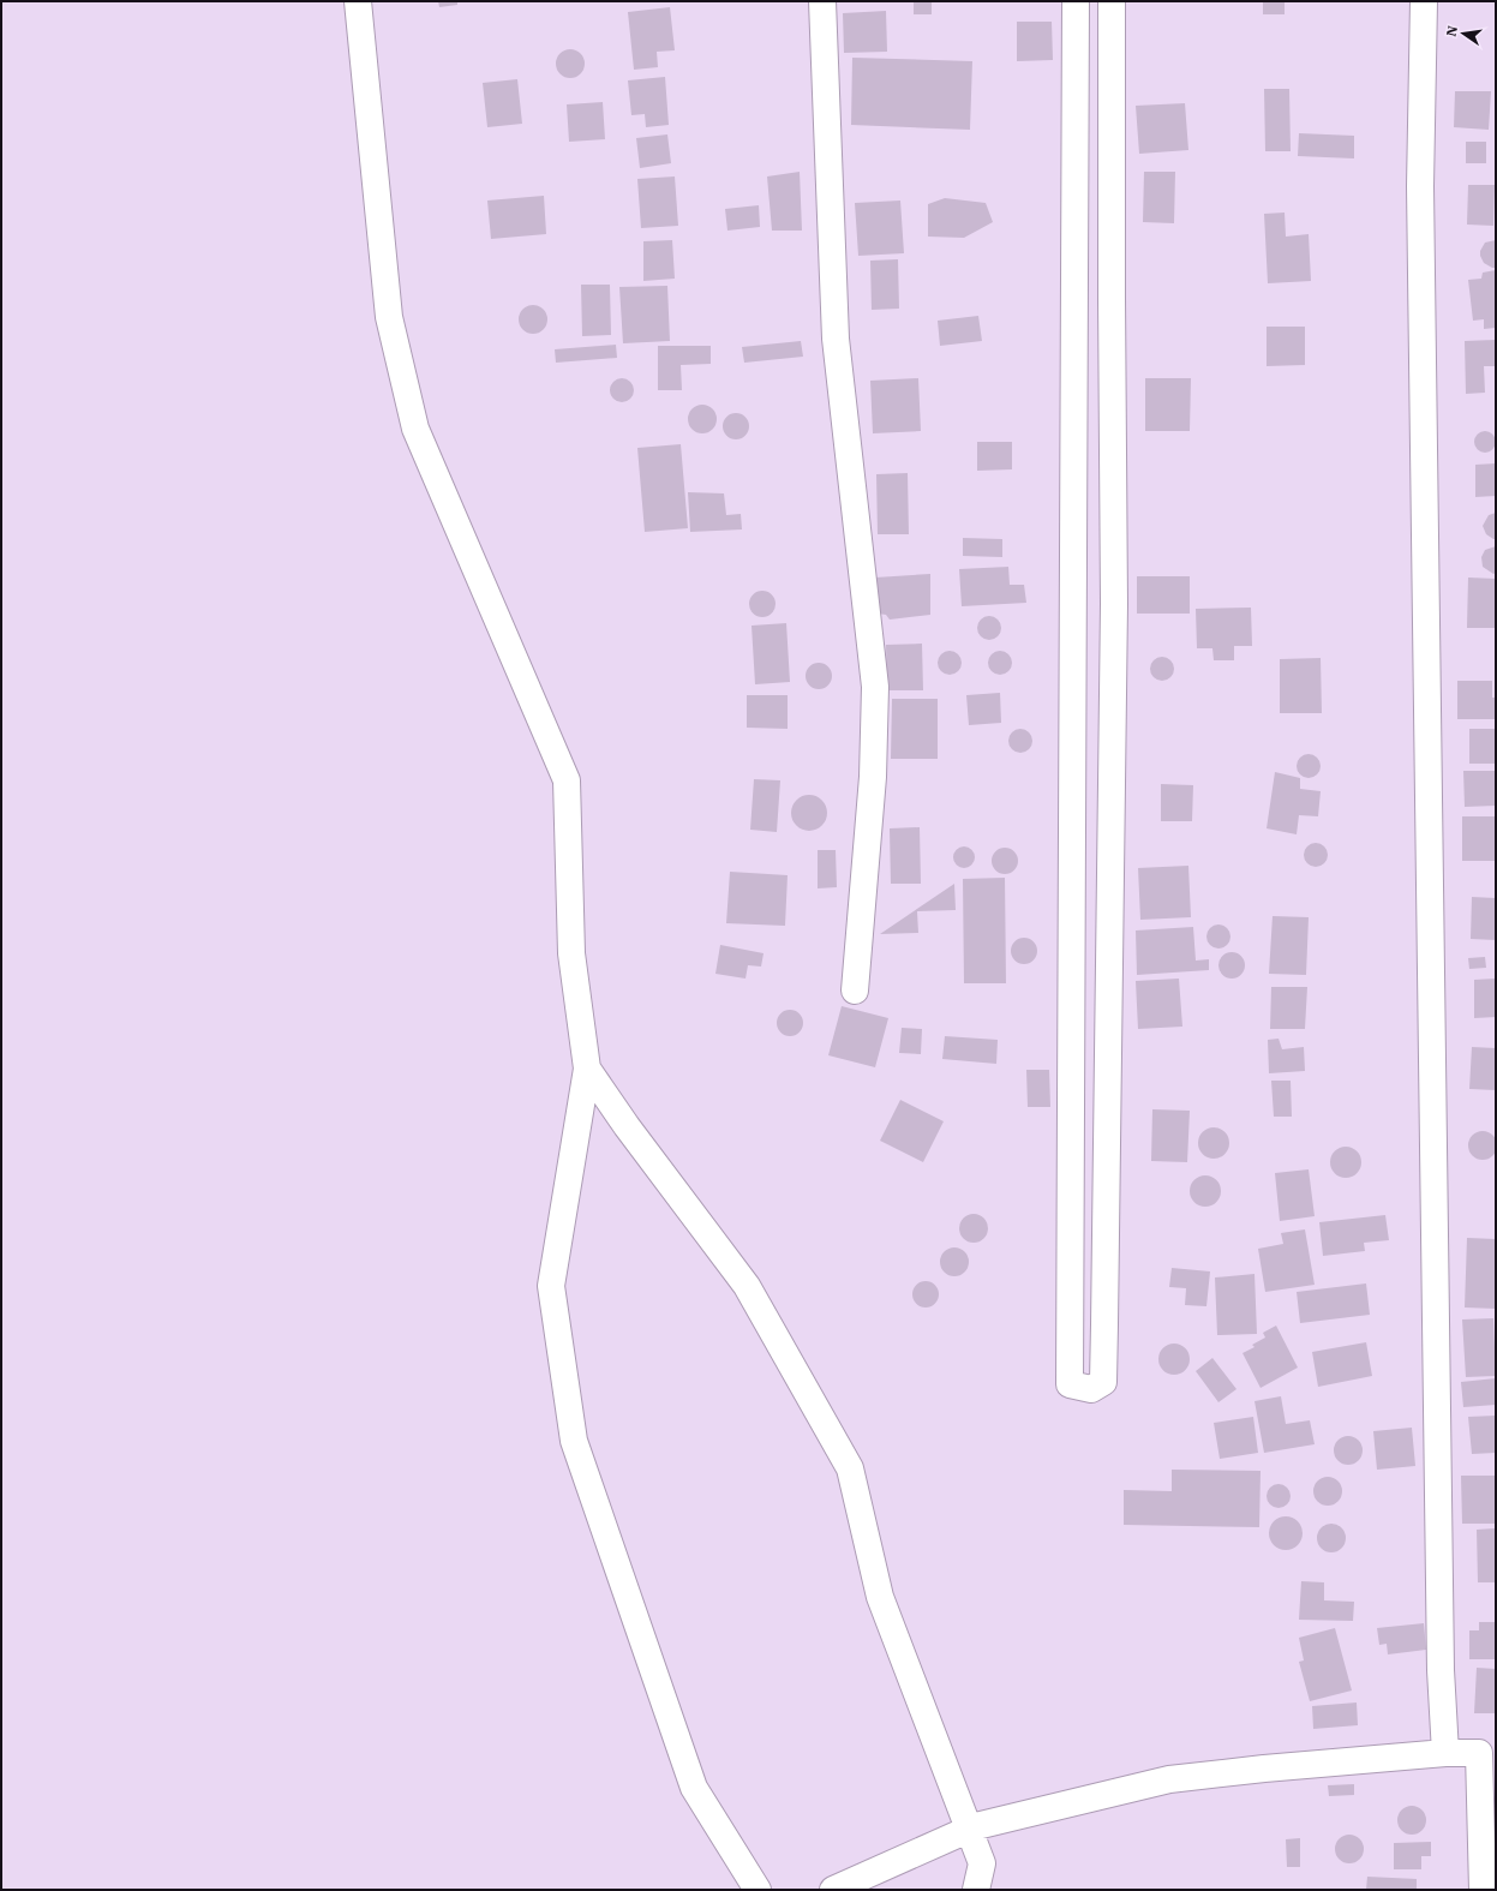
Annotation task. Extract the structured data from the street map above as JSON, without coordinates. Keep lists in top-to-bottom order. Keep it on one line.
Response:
{"north":"left"}
